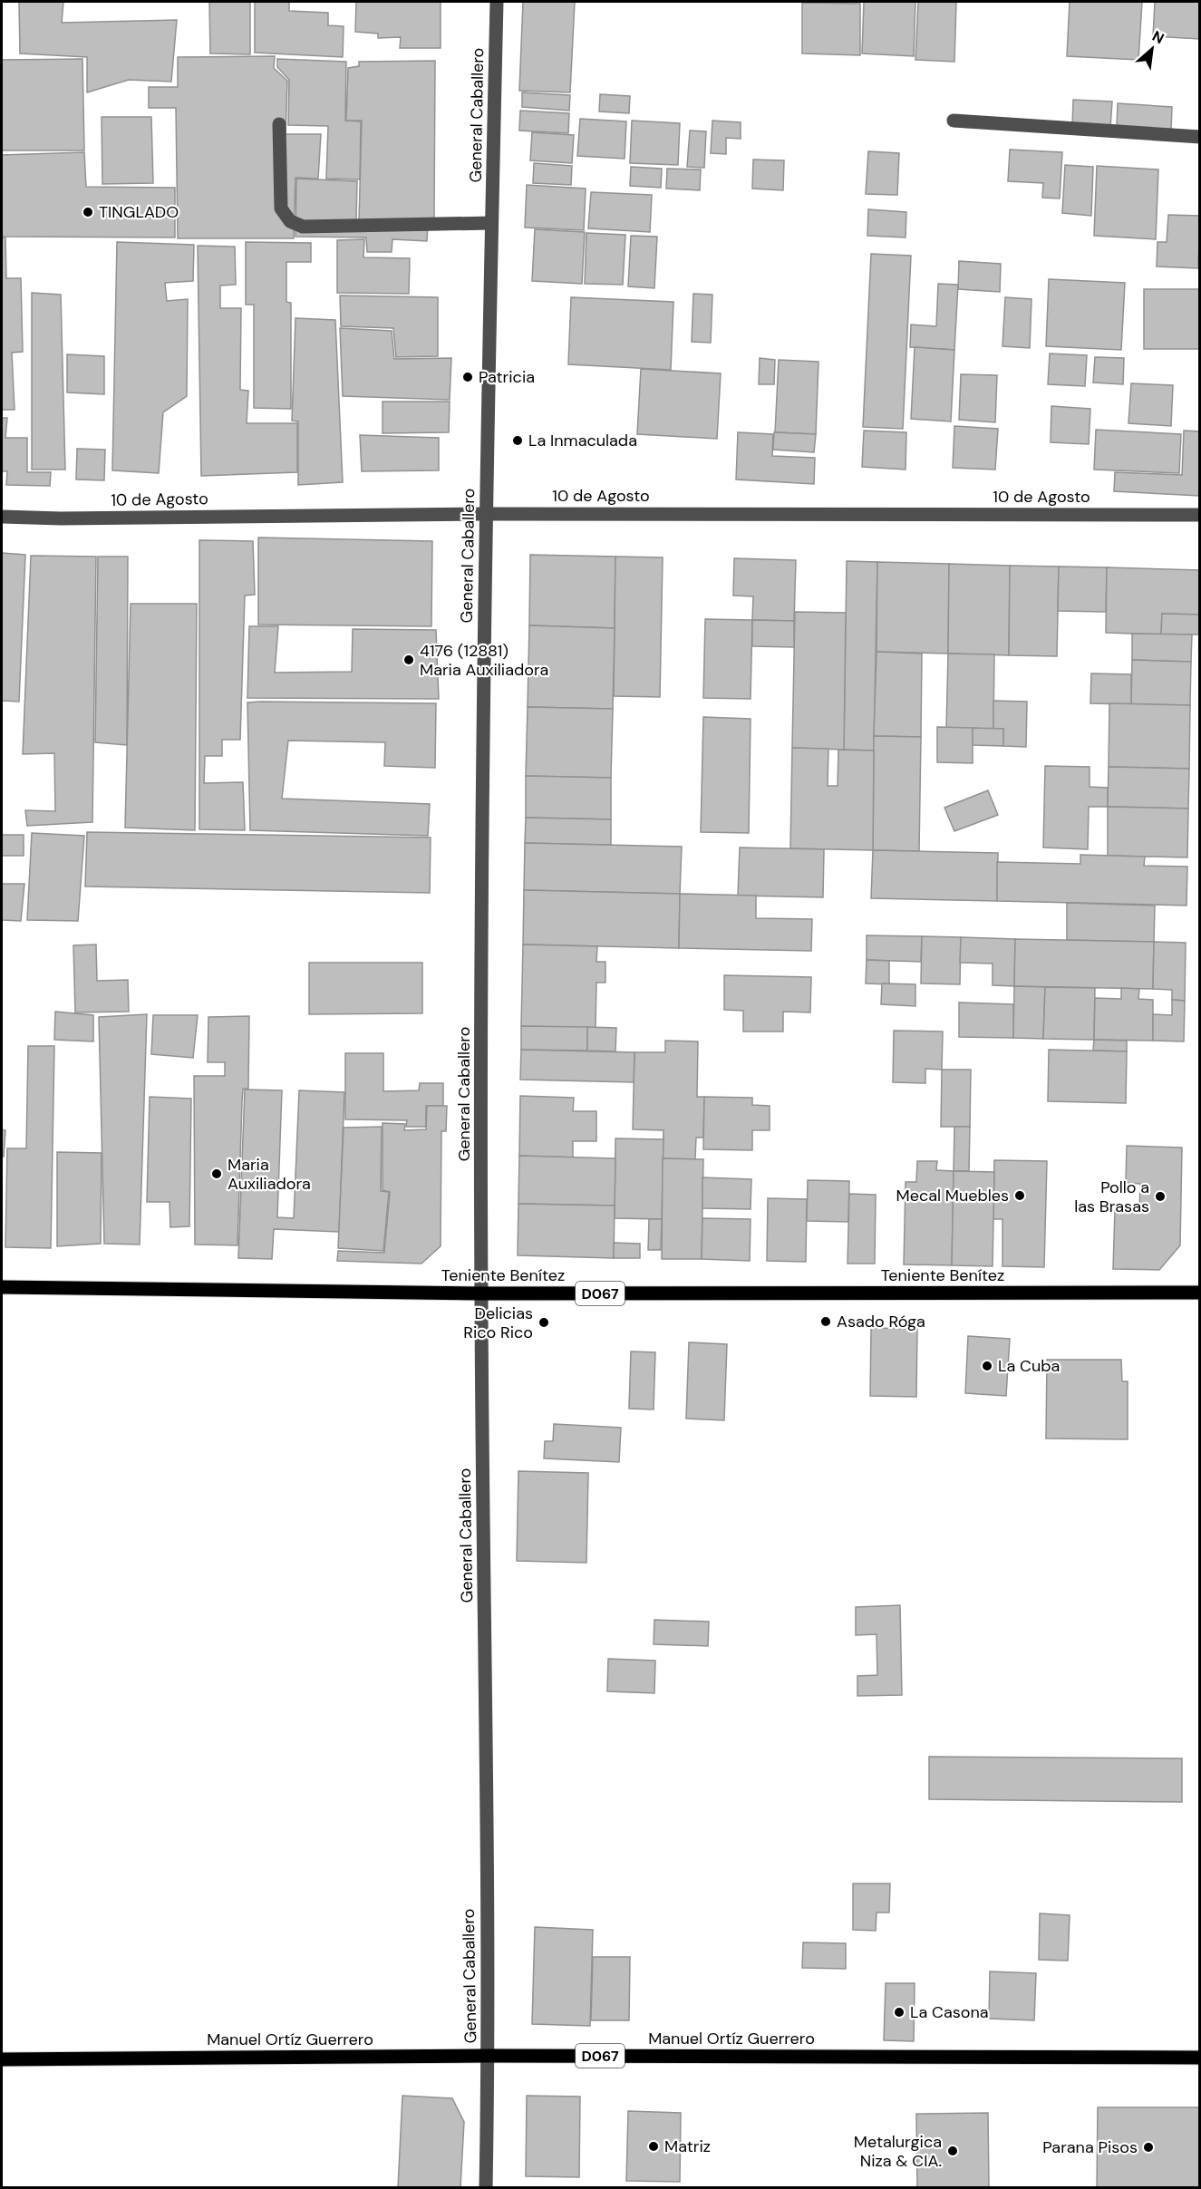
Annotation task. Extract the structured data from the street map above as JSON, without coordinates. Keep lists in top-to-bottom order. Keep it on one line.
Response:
{"streets":{"main road":["Teniente Benítez","D067","Manuel Ortíz Guerrero"],"street":["General Caballero","10 de Agosto"]},"crossings":[["General Caballero","10 de Agosto"],["General Caballero","Teniente Benítez"],["General Caballero","Manuel Ortíz Guerrero"]],"places":["TINGLADO","Patricia","La Inmaculada","4176 (12881) Maria Auxiliadora","Maria Auxiliadora","Mecal Muebles","Pollo a las Brasas","Asado Róga","Delicias Rico Rico","La Cuba","La Casona","Matriz","Parana Pisos","Metalurgica Niza & CIA."],"north":"top right"}
